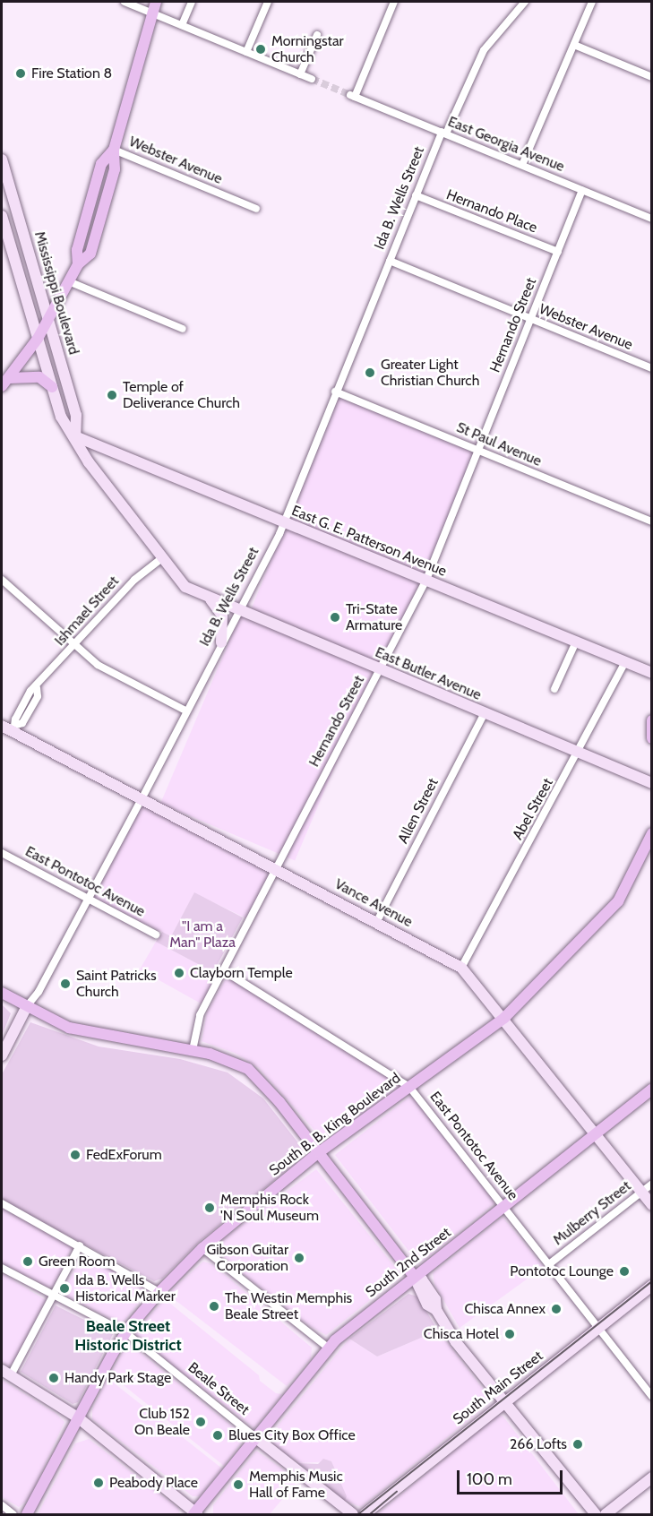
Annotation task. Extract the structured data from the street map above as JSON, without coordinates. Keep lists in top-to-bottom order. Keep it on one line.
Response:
{"streets":{"main road":["South B. B. King Boulevard","South 2nd Street"],"street":["East Georgia Avenue","Webster Avenue","Ida B. Wells Street","Hernando Place","Mississippi Boulevard","Hernando Street","St Paul Avenue","East G. E. Patterson Avenue","Ishmael Street","East Butler Avenue","Abel Street","Allen Street","East Pontotoc Avenue","Vance Avenue","Mulberry Street","South Main Street","Beale Street"]},"crossings":[["East Georgia Avenue","Ida B. Wells Street"],["East Georgia Avenue","Hernando Street"],["Webster Avenue","Ida B. Wells Street"],["Webster Avenue","Hernando Street"],["Ida B. Wells Street","Hernando Place"],["Ida B. Wells Street","St Paul Avenue"],["Ida B. Wells Street","East G. E. Patterson Avenue"],["Ida B. Wells Street","East Butler Avenue"],["Ida B. Wells Street","East Pontotoc Avenue"],["Ida B. Wells Street","Vance Avenue"],["Hernando Place","Hernando Street"],["Mississippi Boulevard","East G. E. Patterson Avenue"],["Mississippi Boulevard","Ishmael Street"],["Mississippi Boulevard","East Butler Avenue"],["Hernando Street","St Paul Avenue"],["Hernando Street","East G. E. Patterson Avenue"],["Hernando Street","East Butler Avenue"],["Hernando Street","East Pontotoc Avenue"],["Hernando Street","Vance Avenue"],["East G. E. Patterson Avenue","Abel Street"],["Ishmael Street","Vance Avenue"],["East Butler Avenue","Abel Street"],["East Butler Avenue","Allen Street"],["Abel Street","Vance Avenue"],["Allen Street","Vance Avenue"],["East Pontotoc Avenue","South B. B. King Boulevard"],["East Pontotoc Avenue","Mulberry Street"],["East Pontotoc Avenue","South 2nd Street"],["East Pontotoc Avenue","South Main Street"],["Vance Avenue","South B. B. King Boulevard"],["Vance Avenue","Mulberry Street"],["Vance Avenue","South 2nd Street"],["South B. B. King Boulevard","Beale Street"],["South 2nd Street","Beale Street"]],"districts":["Beale Street Historic District"],"parks":["\"I am a Man\" Plaza"],"places":["Morningstar Church","Fire Station 8","Greater Light Christian Church","Temple of Deliverance Church","Tri-State Armature","Clayborn Temple","Saint Patricks Church","FedExForum","Memphis Rock 'N Soul Museum","Gibson Guitar Corporation","Green Room","Pontotoc Lounge","Ida B. Wells Historical Marker","The Westin Memphis Beale Street","Chisca Annex","Chisca Hotel","Handy Park Stage","Club 152 On Beale","Blues City Box Office","266 Lofts","Peabody Place","Memphis Music Hall of Fame"],"scale_bar":"100 m"}
